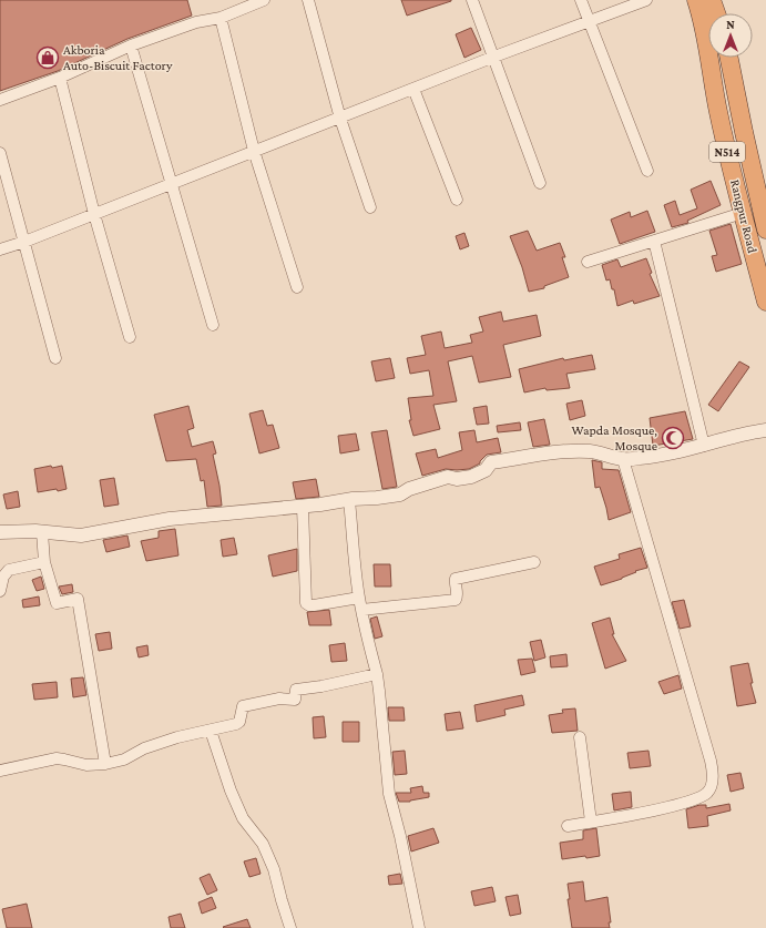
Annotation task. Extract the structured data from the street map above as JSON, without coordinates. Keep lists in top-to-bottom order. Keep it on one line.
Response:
{"streets":{"highway":["N514","Rangpur Road"]},"places":{"shop":["Akboria Auto-Biscuit Factory"],"mosque":["Wapda Mosque, Mosque"]},"north":"top"}
